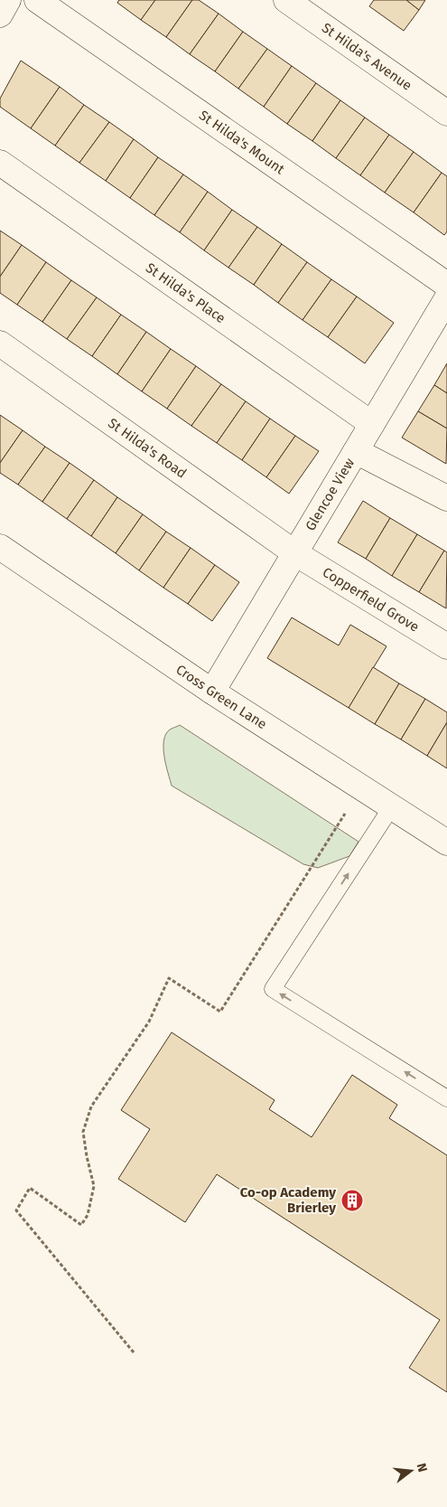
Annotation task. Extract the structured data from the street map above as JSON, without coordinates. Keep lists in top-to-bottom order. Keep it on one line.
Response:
{"streets":{"street":["St Hilda's Avenue","St Hilda's Mount","St Hilda's Place","St Hilda's Road","Glencoe View","Copperfield Grove","Cross Green Lane"]},"crossings":[["St Hilda's Place","Glencoe View"],["St Hilda's Road","Glencoe View"],["St Hilda's Road","Copperfield Grove"],["Glencoe View","Copperfield Grove"],["Glencoe View","Cross Green Lane"]],"places":{"building":["Co-op Academy Brierley"]},"north":"right"}
